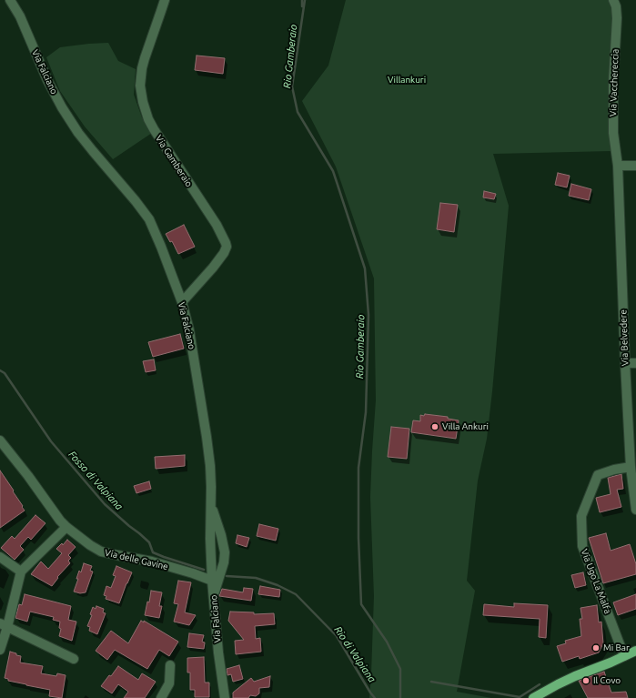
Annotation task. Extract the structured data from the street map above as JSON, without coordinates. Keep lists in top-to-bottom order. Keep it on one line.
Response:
{"streets":{"street":["Via Falciano","Via Vacchereccia","Via Gamberaio","Via Belvedere","Via delle Gavine","Via Ugo La Malfa"]},"crossings":[["Via Falciano","Via Gamberaio"],["Via Falciano","Via delle Gavine"],["Via Vacchereccia","Via Belvedere"],["Via Belvedere","Via Ugo La Malfa"]],"water":["Rio Gamberaio","Fosso di Valpiana","Rio di Valpiana"],"parks":["Villankuri"],"places":["Villa Ankuri","Mi Bar","Il Covo"]}
